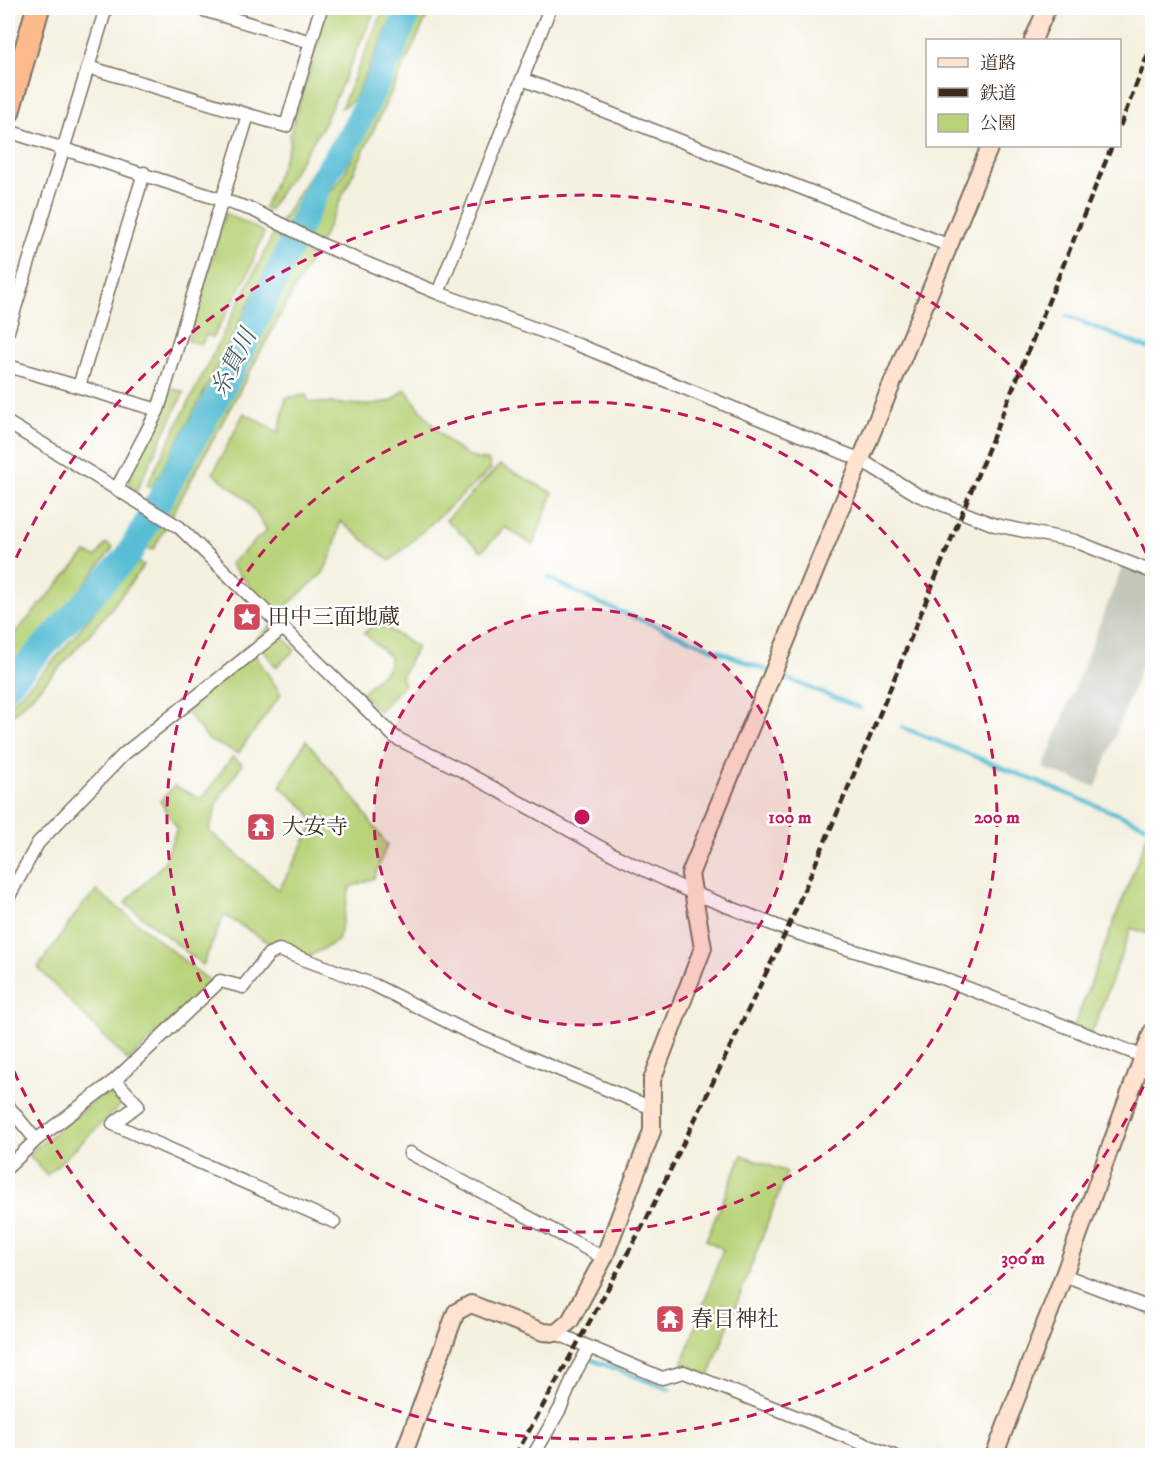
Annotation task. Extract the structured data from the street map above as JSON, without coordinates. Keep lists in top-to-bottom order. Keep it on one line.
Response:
{"water":["糸貫川"],"places":{"place":["田中三面地蔵"],"temple":["大安寺","春日神社"]},"legend":["道路","鉄道","公園"],"rings":["100 m","200 m","300 m"]}
